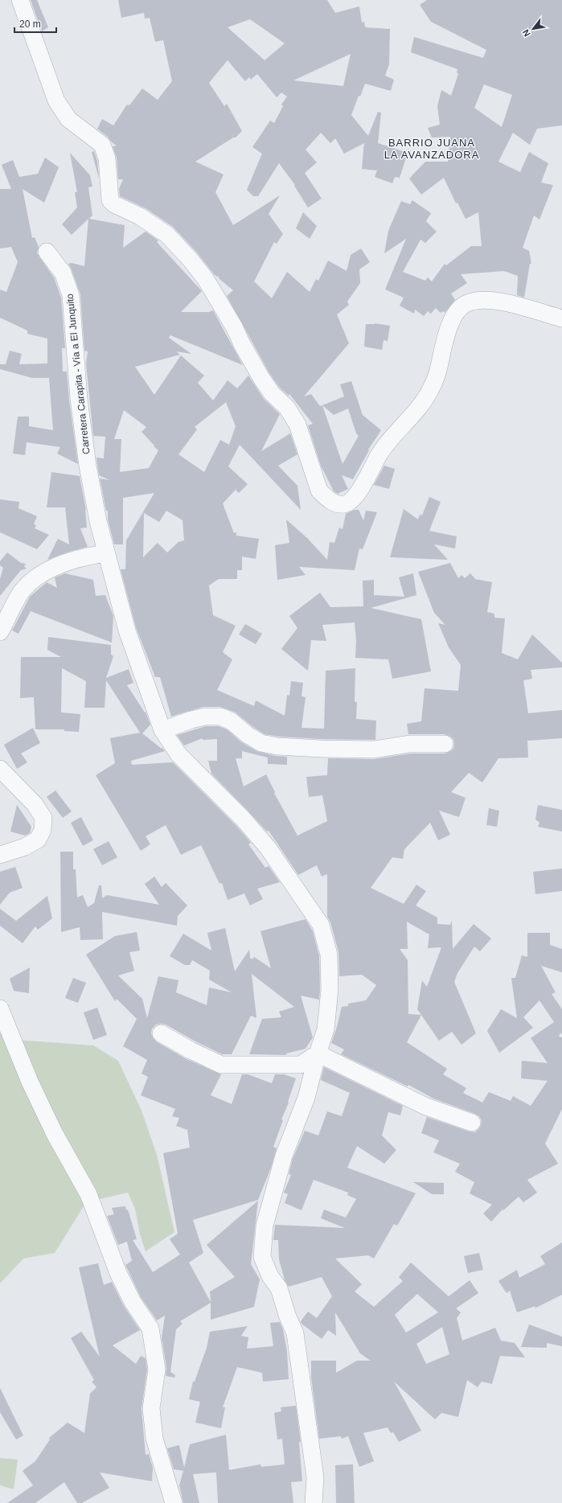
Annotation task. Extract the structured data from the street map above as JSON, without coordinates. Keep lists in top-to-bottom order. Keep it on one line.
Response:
{"streets":{"street":["Carretera Carapita - Vía a El Junquito"]},"districts":["BARRIO JUANA LA AVANZADORA"],"scale_bar":"20 m","north":"bottom left"}
